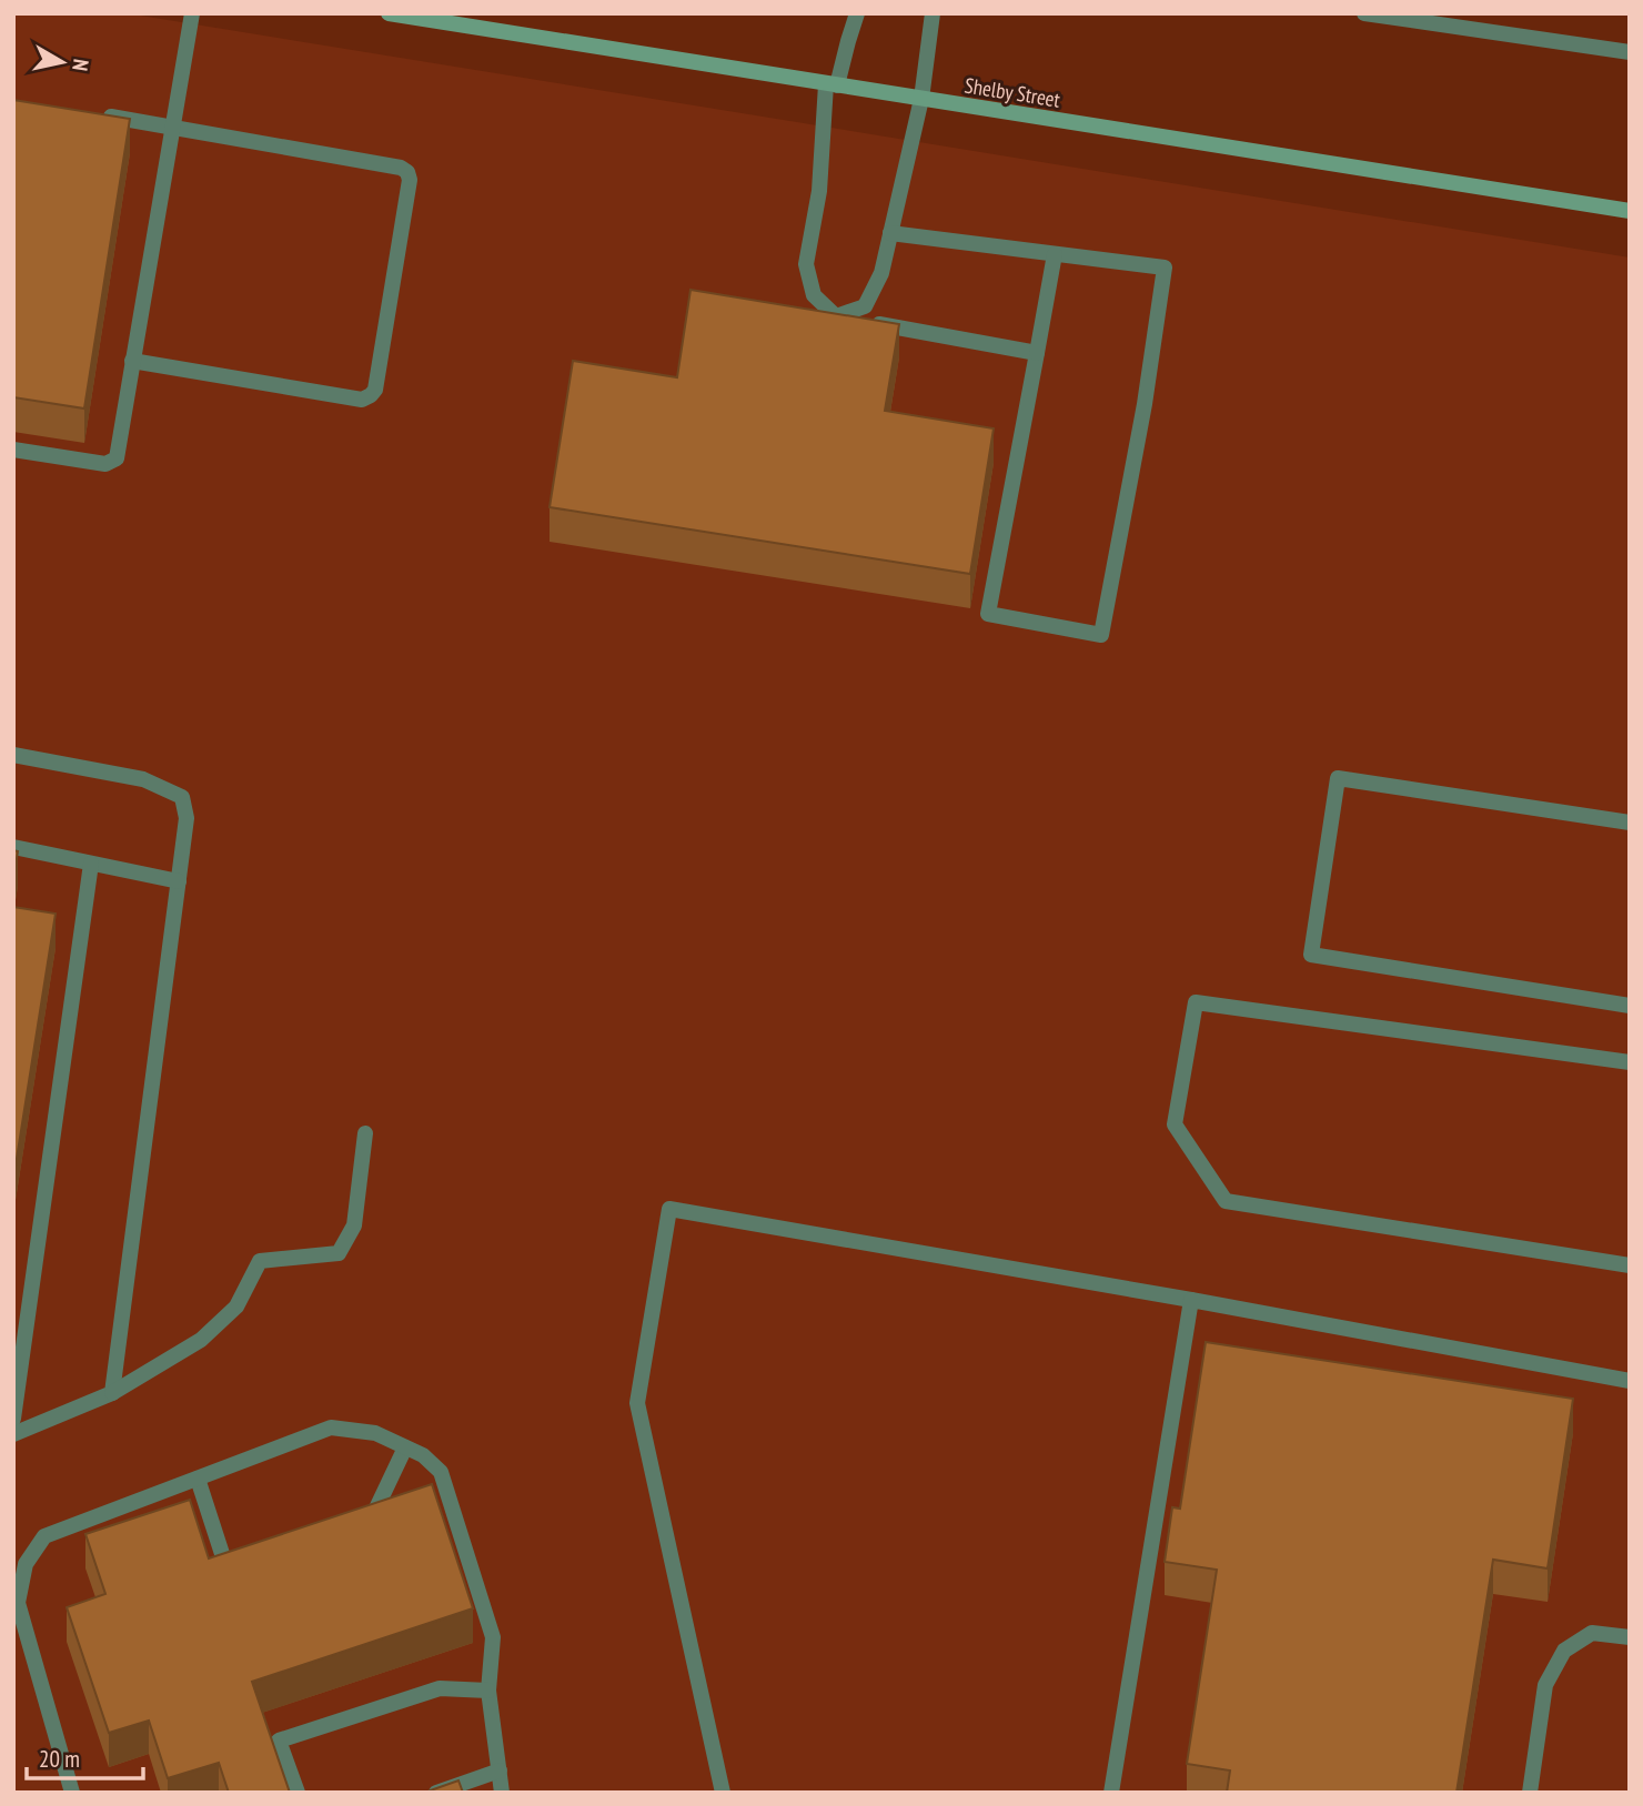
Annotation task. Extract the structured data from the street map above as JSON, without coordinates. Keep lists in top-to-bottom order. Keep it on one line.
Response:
{"streets":{"street":["Shelby Street"]},"scale_bar":"20 m","north":"right"}
